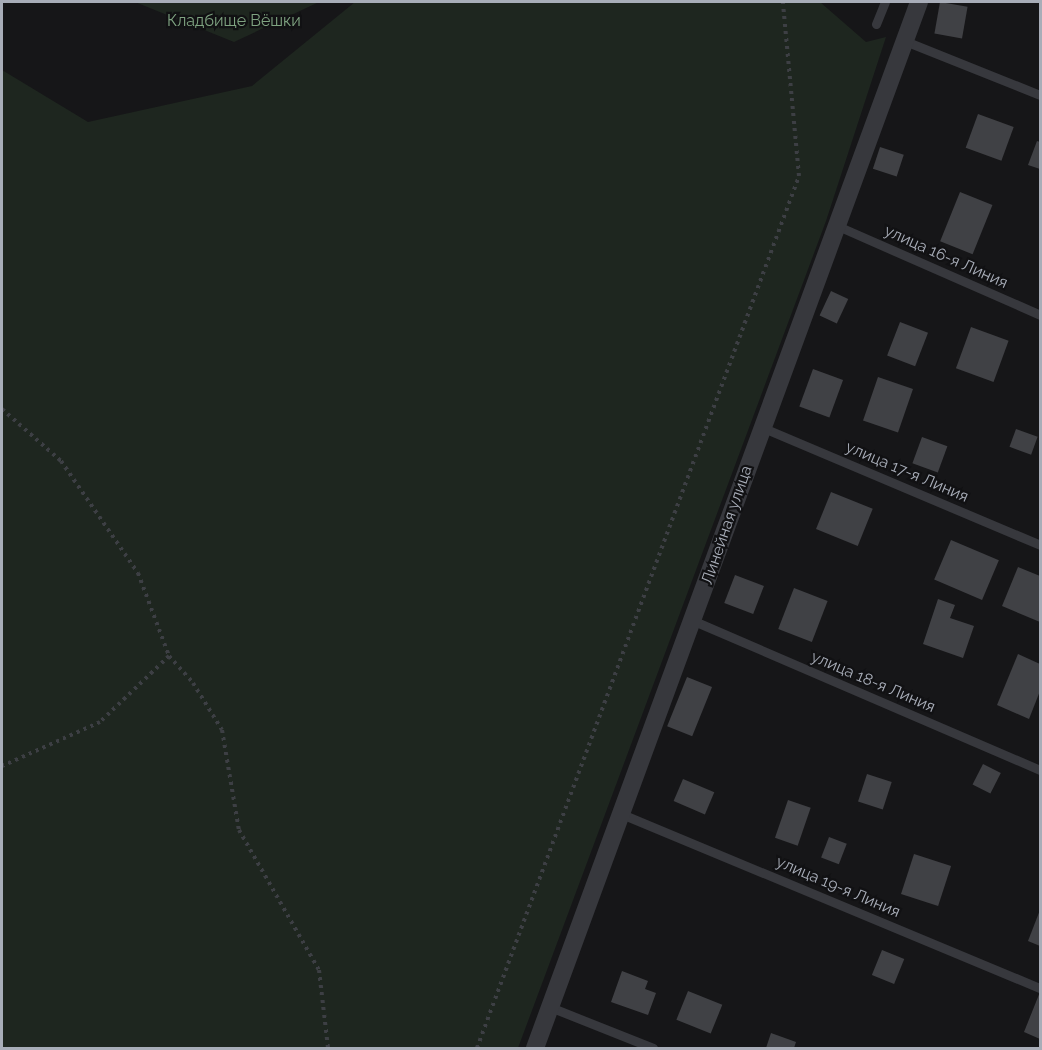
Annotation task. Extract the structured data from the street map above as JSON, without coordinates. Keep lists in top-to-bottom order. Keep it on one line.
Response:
{"streets":{"street":["Линейная улица"],"lane":["улица 16-я Линия","улица 17-я Линия","улица 18-я Линия","улица 19-я Линия"]},"crossings":[["улица 16-я Линия","Линейная улица"],["улица 17-я Линия","Линейная улица"],["Линейная улица","улица 18-я Линия"],["Линейная улица","улица 19-я Линия"]],"parks":["Кладбище Вёшки"]}
